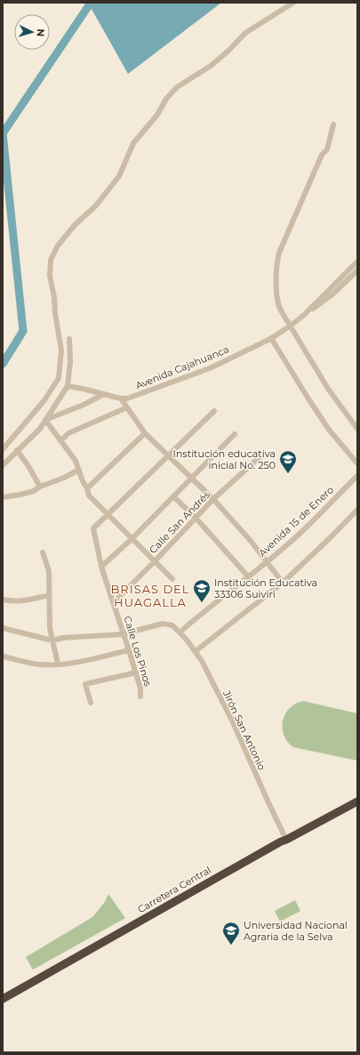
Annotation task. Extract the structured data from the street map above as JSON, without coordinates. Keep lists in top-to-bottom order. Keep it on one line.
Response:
{"streets":{"highway":["Carretera Central"],"street":["Avenida Cajahuanca","Avenida 15 de Enero","Calle San Andrés","Calle Los Pinos","Jirón San Antonio"]},"crossings":[["Avenida 15 de Enero","Jirón San Antonio"],["Calle San Andrés","Calle Los Pinos"],["Calle Los Pinos","Jirón San Antonio"],["Jirón San Antonio","Carretera Central"]],"districts":["BRISAS DEL HUAGALLA"],"places":{"school or university":["Institución educativa inicial No. 250","Institución Educativa 33306 Suiviri","Universidad Nacional Agraria de la Selva"]},"north":"right"}
